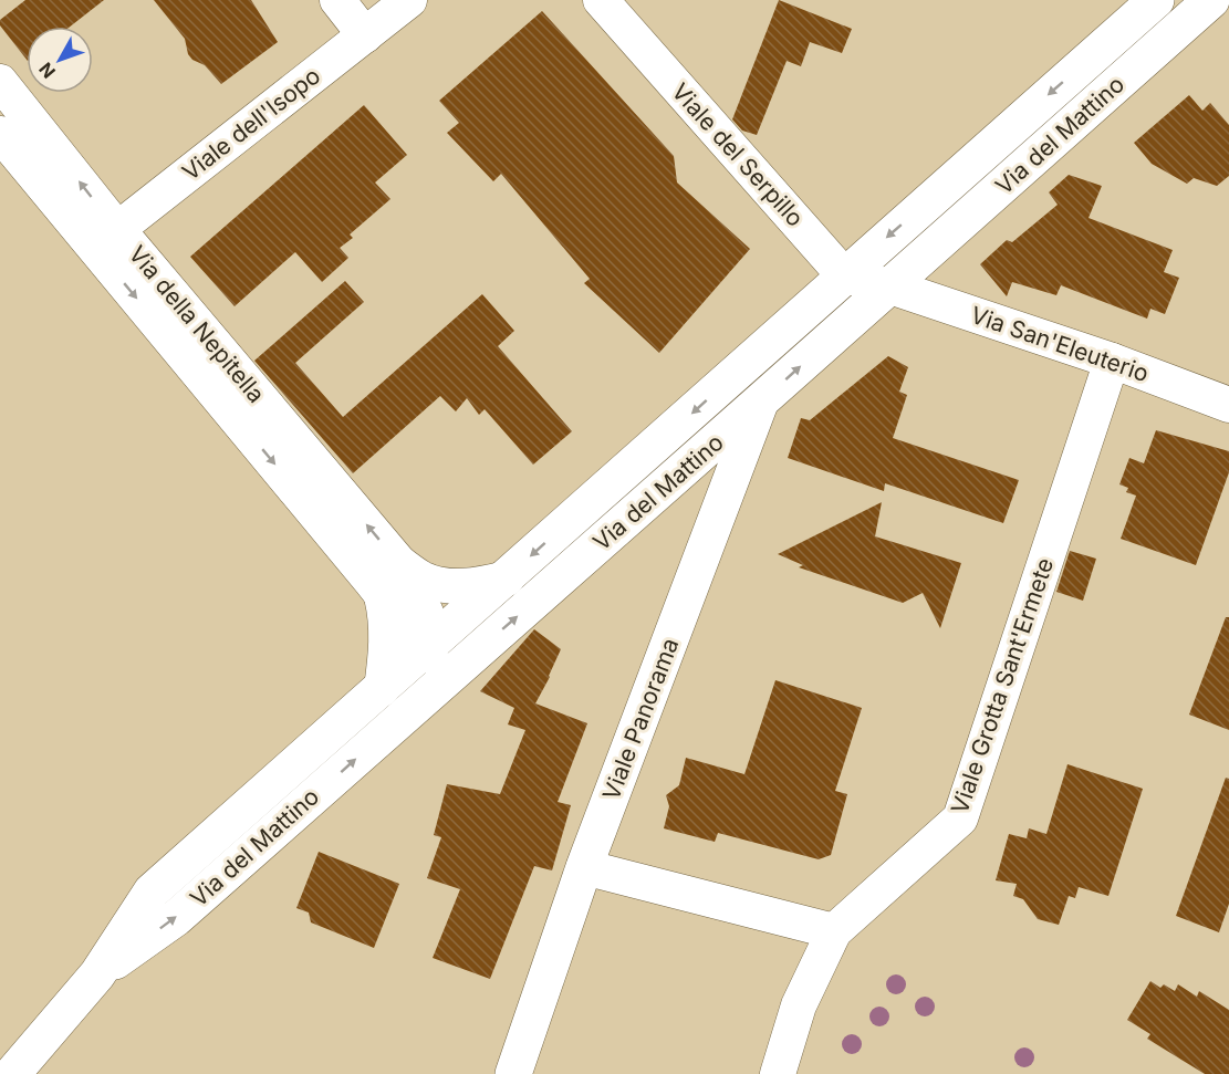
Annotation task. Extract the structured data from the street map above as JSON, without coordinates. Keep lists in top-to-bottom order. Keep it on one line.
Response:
{"streets":{"main road":["Via del Mattino","Viale Panorama"],"street":["Viale dell'Isopo","Viale del Serpillo","Via della Nepitella","Via San'Eleuterio","Viale Grotta Sant'Ermete"]},"crossings":[["Viale dell'Isopo","Via della Nepitella"],["Via del Mattino","Viale del Serpillo"],["Via del Mattino","Via della Nepitella"],["Via del Mattino","Via San'Eleuterio"],["Via del Mattino","Viale Panorama"],["Via San'Eleuterio","Viale Grotta Sant'Ermete"]],"north":"bottom left"}
